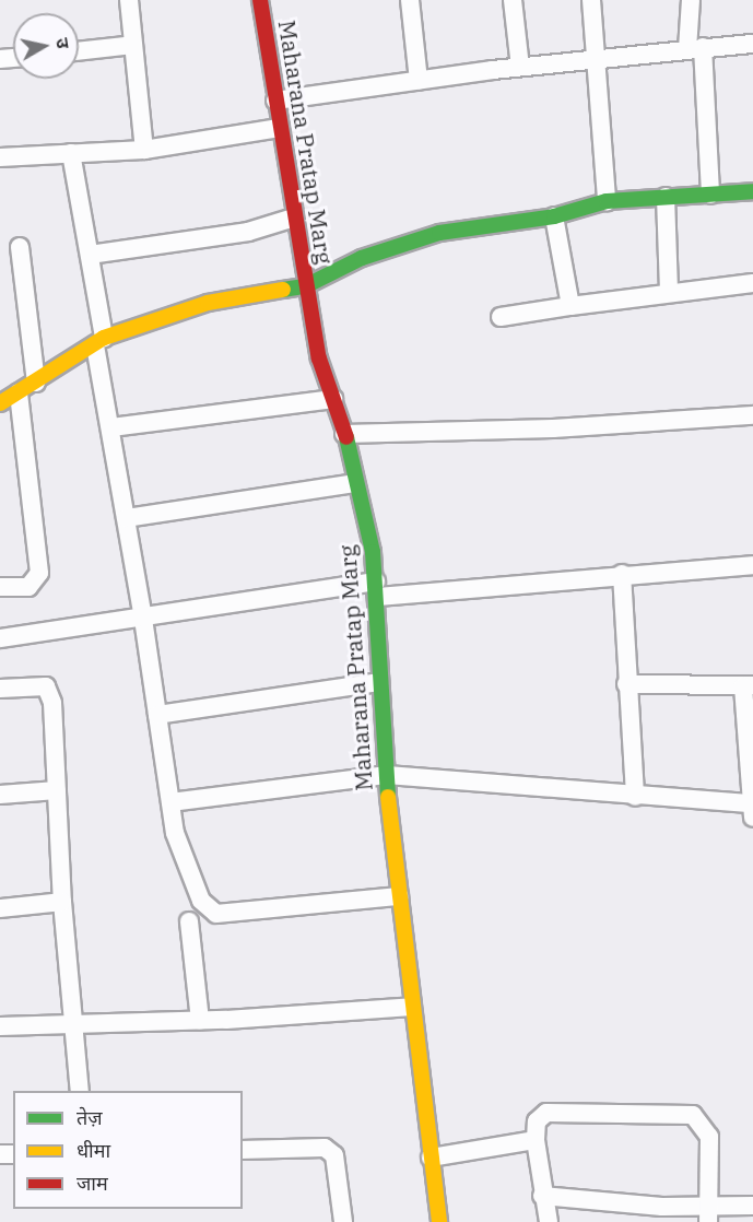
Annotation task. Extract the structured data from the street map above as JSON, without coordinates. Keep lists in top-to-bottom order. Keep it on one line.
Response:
{"streets":{"street":["Maharana Pratap Marg"]},"legend":["तेज़","धीमा","जाम"],"north":"right"}
